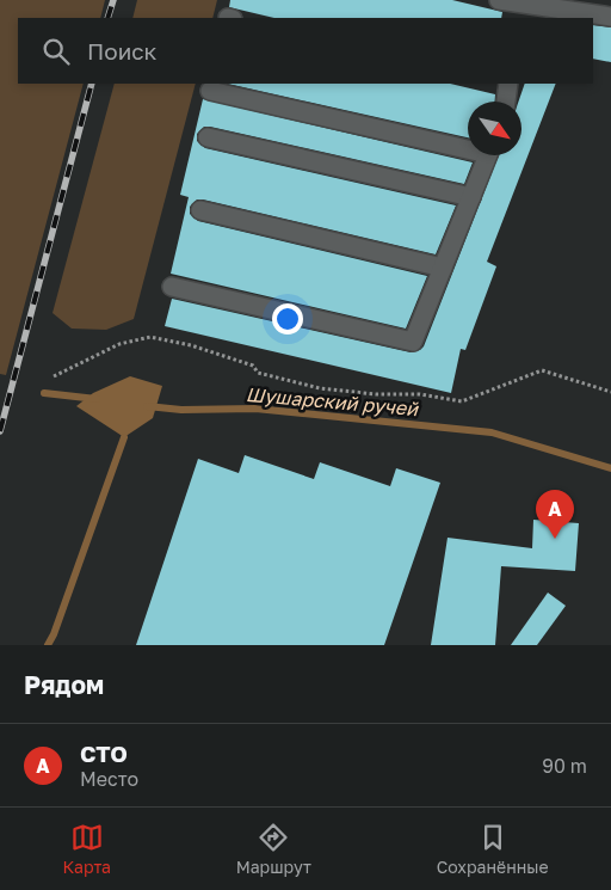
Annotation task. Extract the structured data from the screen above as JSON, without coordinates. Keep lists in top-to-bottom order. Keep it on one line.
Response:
{"water":["Шушарский ручей"],"north":"bottom right","page":{"search":"Поиск","pins":"A","heading":"Рядом","list":[{"mark":"A","name":"СТО","note":"Место","value":"90 m"}],"nav":["Карта","Маршрут","Сохранённые"]}}
